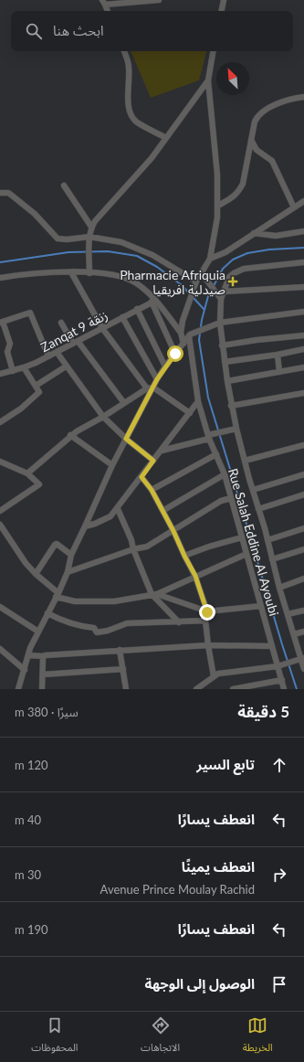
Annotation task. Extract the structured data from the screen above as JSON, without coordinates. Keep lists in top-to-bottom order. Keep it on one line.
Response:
{"streets":{"street":["Zanqat 9 زنقة","Rue Salah Eddine Al Ayoubi"]},"places":{"health":["Pharmacie Afriquia صيدلية افريقيا"]},"north":"top left","page":{"search":"ابحث هنا","heading":["5 دقيقة","سيرًا · 380 m"],"list":[["تابع السير","120 m"],["انعطف يسارًا","40 m"],["انعطف يمينًا","Avenue Prince Moulay Rachid","30 m"],["انعطف يسارًا","190 m"],"الوصول إلى الوجهة"],"nav":["الخريطة","الاتجاهات","المحفوظات"]}}
